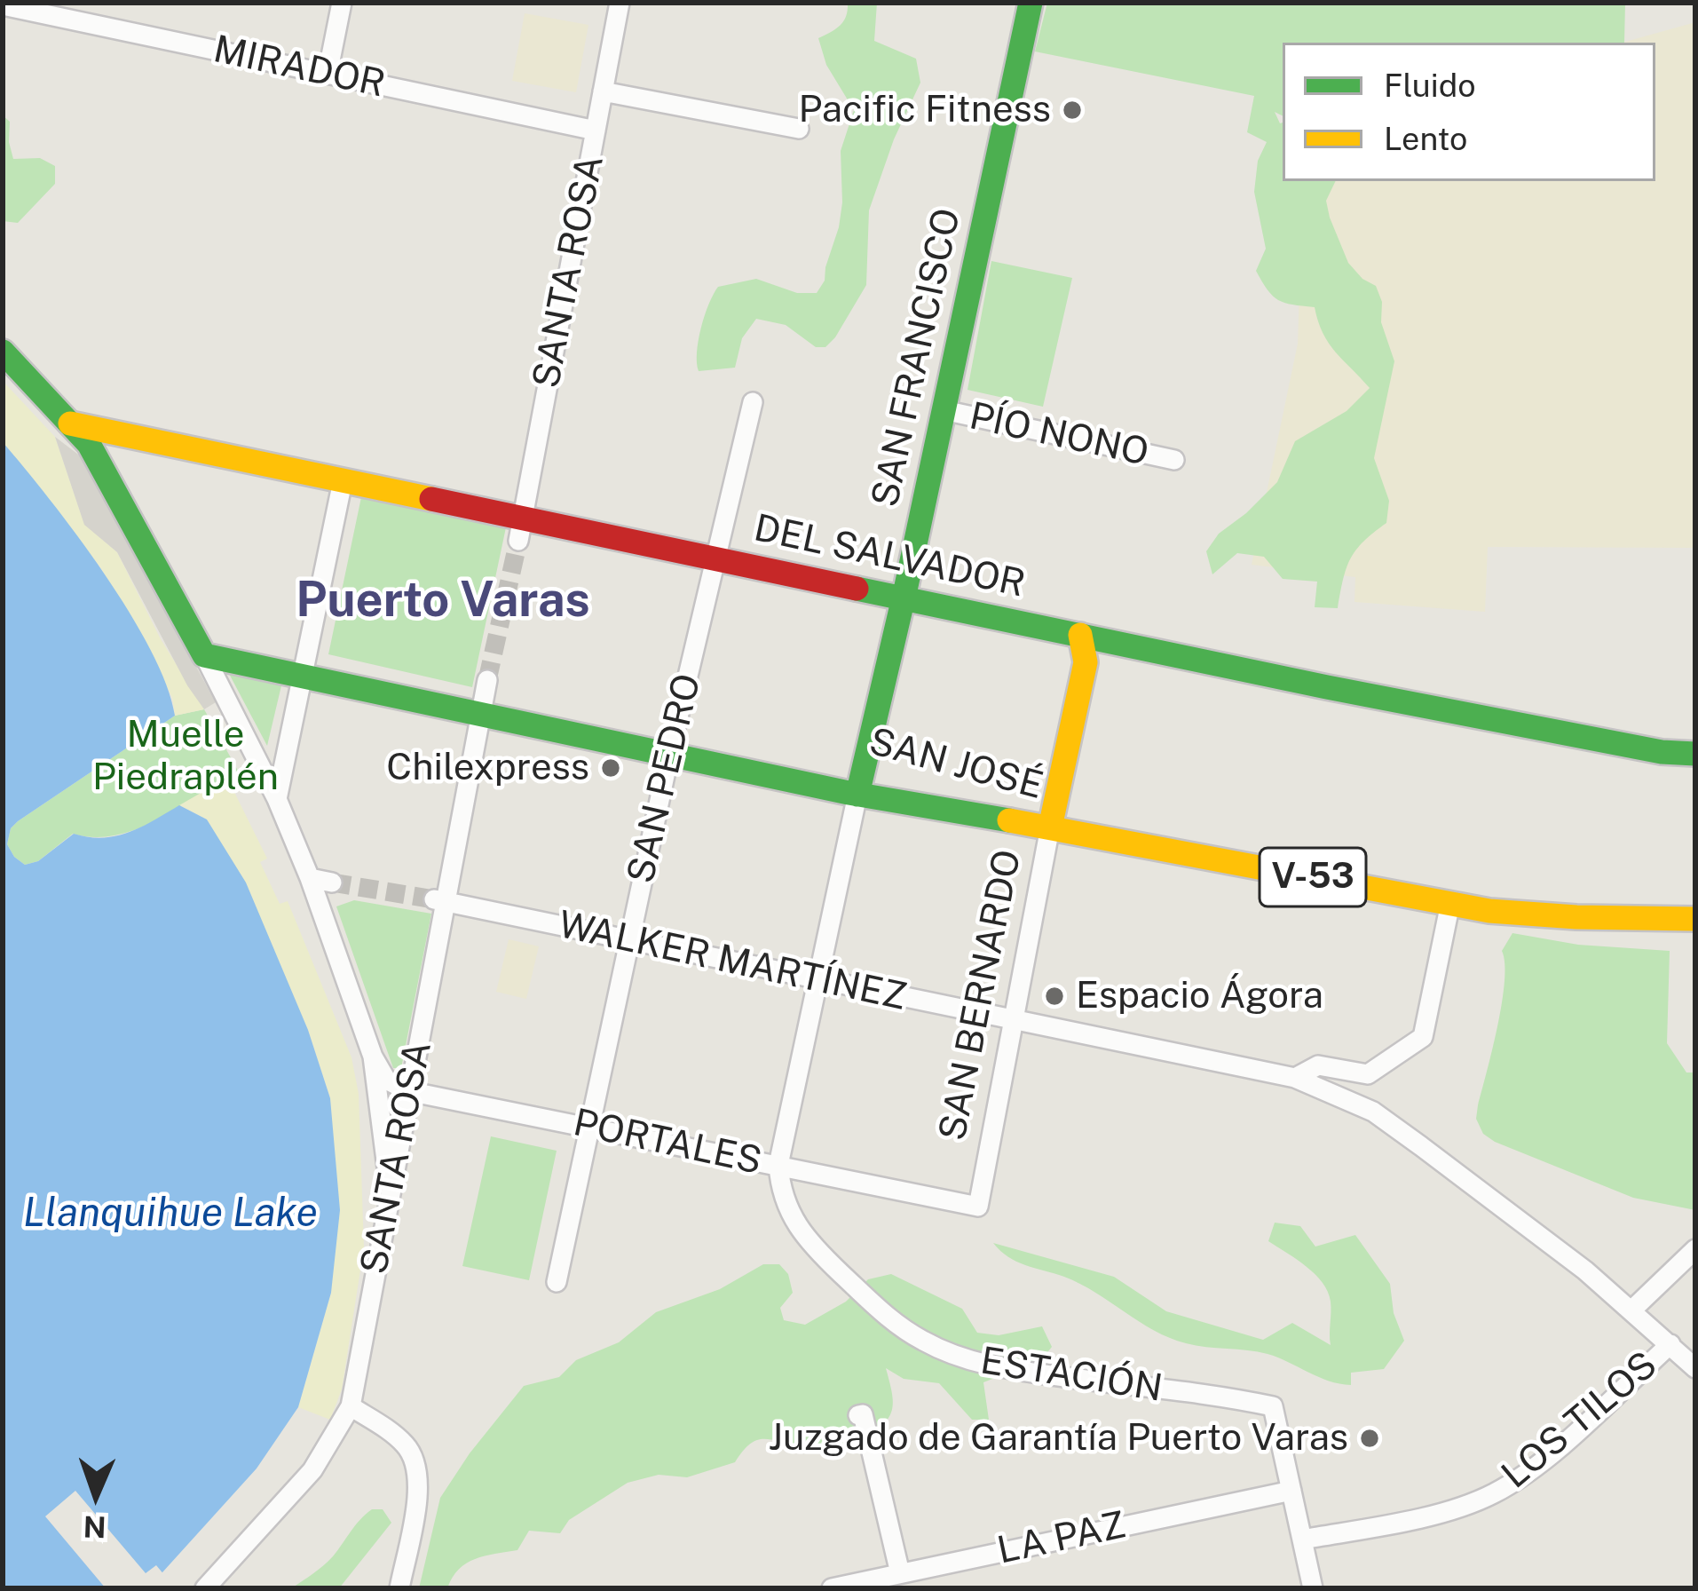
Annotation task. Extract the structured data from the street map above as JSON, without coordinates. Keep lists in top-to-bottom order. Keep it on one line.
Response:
{"streets":{"main road":["SAN FRANCISCO","DEL SALVADOR","SAN JOSÉ","V-53","SAN BERNARDO"],"street":["MIRADOR","SANTA ROSA","PÍO NONO","SAN PEDRO","WALKER MARTÍNEZ","PORTALES","ESTACIÓN","LOS TILOS","LA PAZ"]},"crossings":[["MIRADOR","SANTA ROSA"],["SANTA ROSA","DEL SALVADOR"],["SANTA ROSA","SAN JOSÉ"],["SANTA ROSA","WALKER MARTÍNEZ"],["SANTA ROSA","PORTALES"],["SAN FRANCISCO","PÍO NONO"],["SAN FRANCISCO","DEL SALVADOR"],["SAN FRANCISCO","SAN JOSÉ"],["SAN FRANCISCO","WALKER MARTÍNEZ"],["SAN FRANCISCO","PORTALES"],["SAN FRANCISCO","ESTACIÓN"],["DEL SALVADOR","SAN PEDRO"],["DEL SALVADOR","SAN BERNARDO"],["SAN JOSÉ","SAN PEDRO"],["SAN JOSÉ","V-53"],["SAN JOSÉ","SAN BERNARDO"],["SAN PEDRO","WALKER MARTÍNEZ"],["SAN PEDRO","PORTALES"],["V-53","SAN BERNARDO"],["WALKER MARTÍNEZ","SAN BERNARDO"],["WALKER MARTÍNEZ","LOS TILOS"],["SAN BERNARDO","PORTALES"],["PORTALES","ESTACIÓN"],["ESTACIÓN","LOS TILOS"],["ESTACIÓN","LA PAZ"]],"districts":["Puerto Varas"],"water":["Llanquihue Lake"],"parks":["Muelle Piedraplén"],"places":["Pacific Fitness","Chilexpress","Espacio Ágora","Juzgado de Garantía Puerto Varas"],"legend":["Fluido","Lento"],"north":"bottom"}
